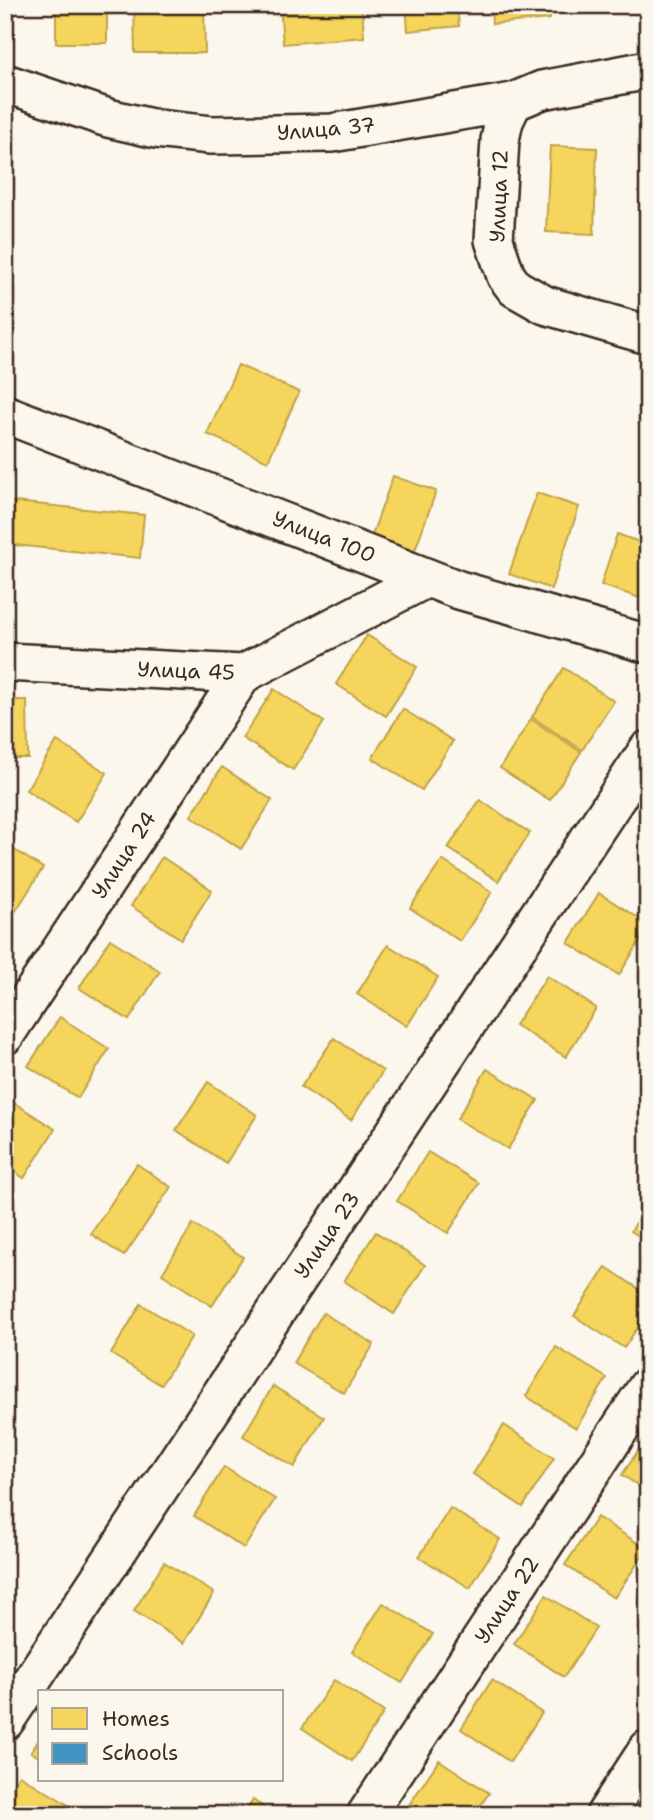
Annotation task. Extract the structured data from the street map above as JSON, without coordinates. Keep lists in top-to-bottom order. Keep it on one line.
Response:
{"streets":{"street":["Улица 37","Улица 12","Улица 100","Улица 45","Улица 24","Улица 23","Улица 22"]},"crossings":[["Улица 37","Улица 12"],["Улица 100","Улица 45"],["Улица 45","Улица 24"]],"legend":["Homes","Schools"]}
